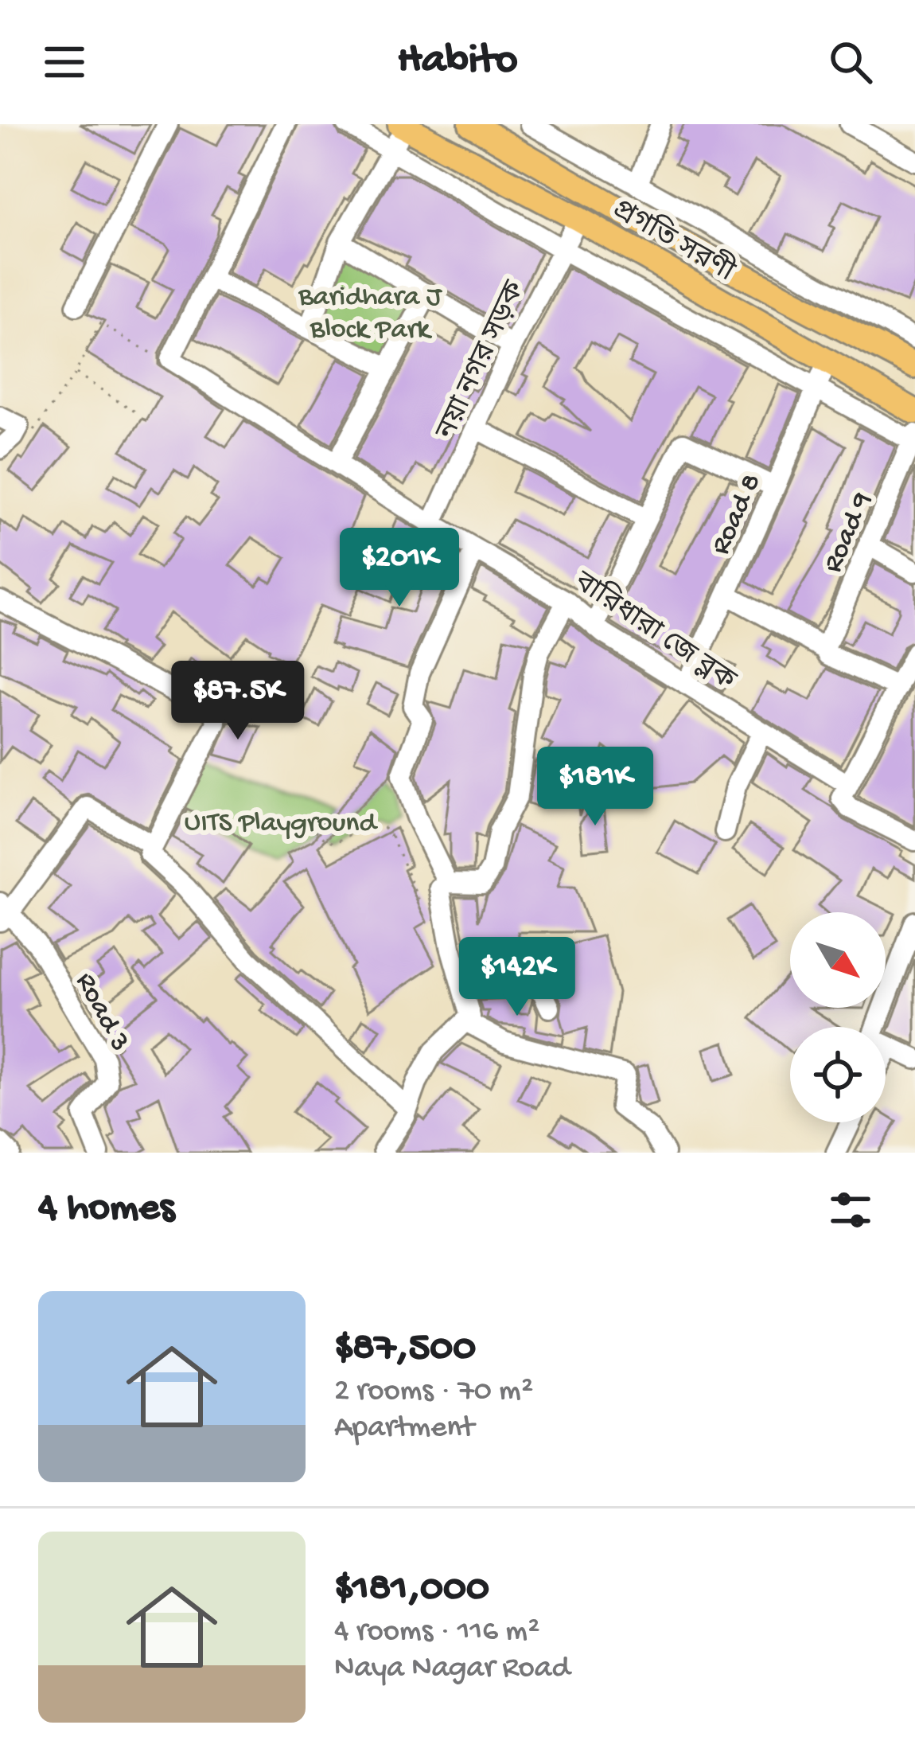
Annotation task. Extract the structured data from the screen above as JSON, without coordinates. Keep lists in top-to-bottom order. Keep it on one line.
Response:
{"streets":{"main road":["প্রগতি সরণী"],"street":["নয়া নগর সড়ক","Road 8","Road 9","বারিধারা জে ব্লক","Road 3"]},"crossings":[["প্রগতি সরণী","নয়া নগর সড়ক"],["প্রগতি সরণী","Road 8"],["নয়া নগর সড়ক","বারিধারা জে ব্লক"],["Road 8","বারিধারা জে ব্লক"]],"parks":["Baridhara J Block Park","UITS Playground"],"north":"bottom right","page":{"header":"Habito","price":["$201K","$87.5K","$181K","$142K"],"heading":"4 homes","list":[{"name":"$87,500","note":"2 rooms · 70 m² · Apartment"},{"name":"$181,000","note":"4 rooms · 116 m² · Naya Nagar Road"}]}}
